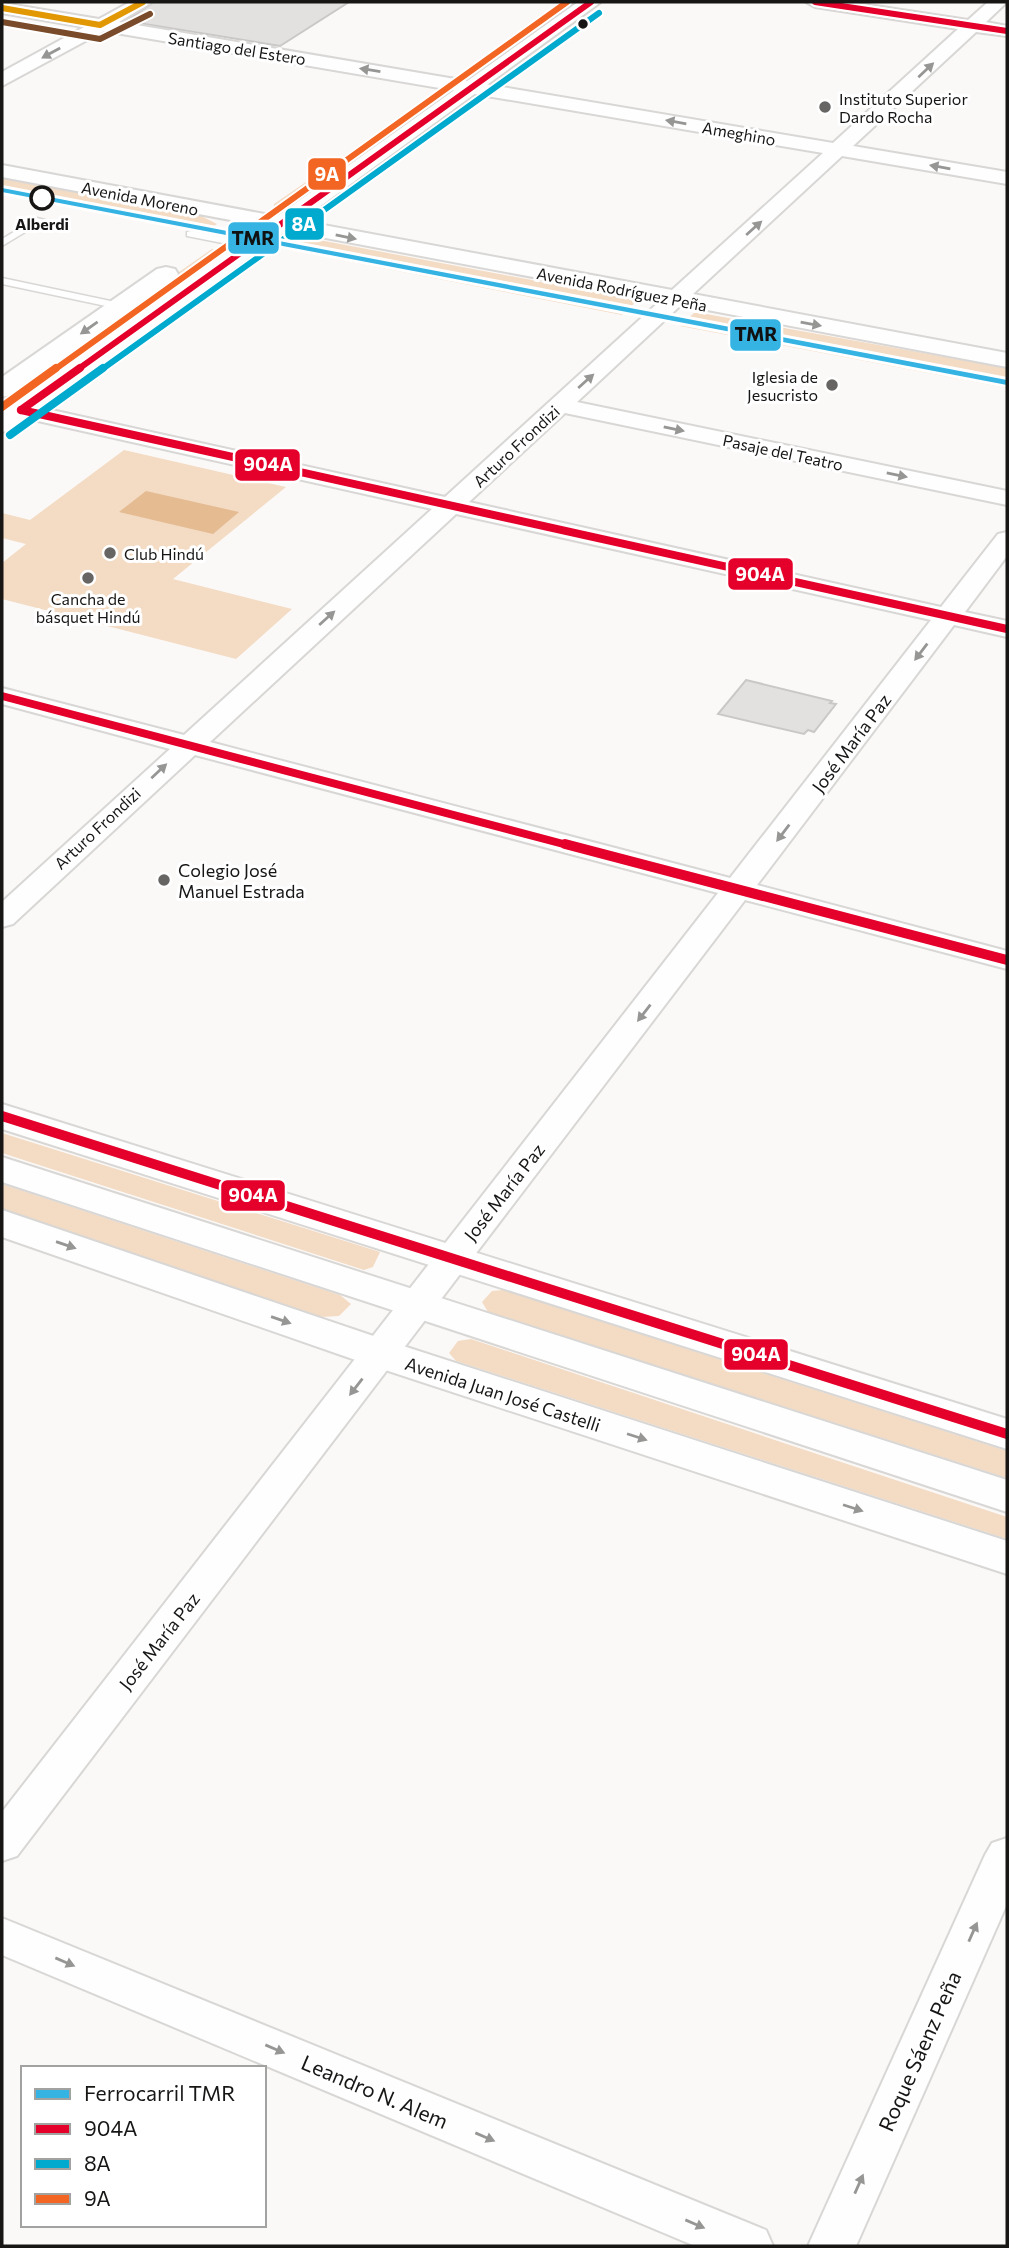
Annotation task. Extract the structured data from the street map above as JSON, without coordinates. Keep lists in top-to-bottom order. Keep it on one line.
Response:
{"streets":{"main road":["Avenida Juan José Castelli"],"street":["Santiago del Estero","Ameghino","Avenida Moreno","Avenida Rodríguez Peña","Arturo Frondizi","Pasaje del Teatro","José María Paz","Roque Sáenz Peña","Leandro N. Alem"]},"crossings":[["Santiago del Estero","Ameghino"],["Ameghino","Arturo Frondizi"],["Avenida Moreno","Avenida Rodríguez Peña"],["Avenida Rodríguez Peña","Arturo Frondizi"],["Arturo Frondizi","Pasaje del Teatro"],["José María Paz","Avenida Juan José Castelli"]],"one_way":["Santiago del Estero","Arturo Frondizi","José María Paz","Roque Sáenz Peña","Leandro N. Alem"],"places":["Instituto Superior Dardo Rocha","Alberdi","Iglesia de Jesucristo","Club Hindú","Cancha de básquet Hindú","Colegio José Manuel Estrada"],"lines":["transit line 904A","transit line 9A","transit line 8A","rail line TMR"],"legend":["Ferrocarril TMR","904A","8A","9A"]}
